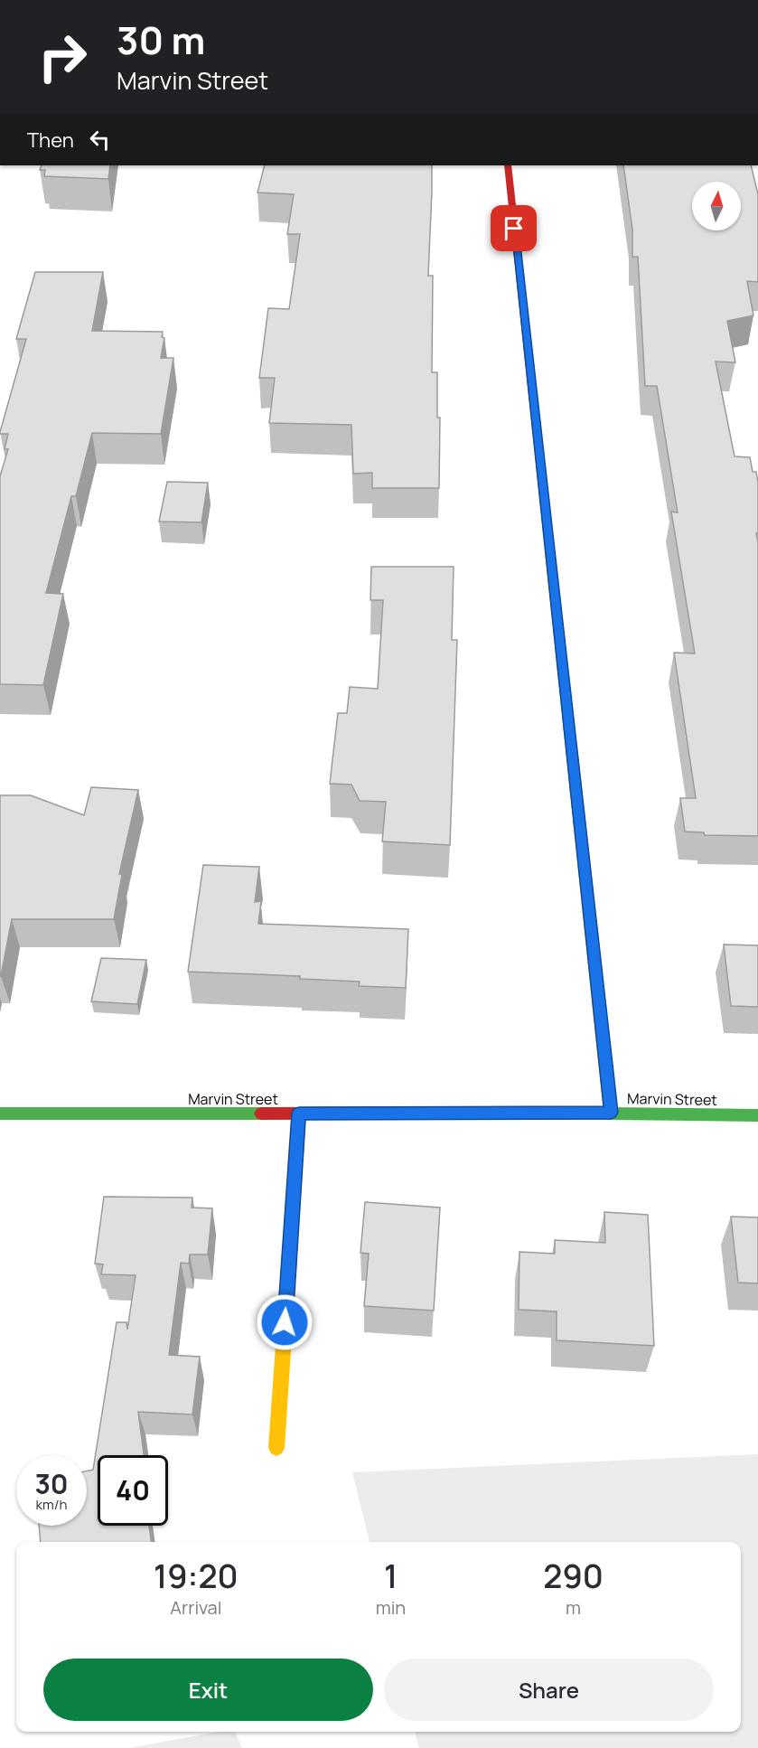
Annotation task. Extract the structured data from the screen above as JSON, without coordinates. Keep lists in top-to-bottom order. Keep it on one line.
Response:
{"streets":{"street":["Marvin Street"]},"north":"top","page":{"turn":["30 m","Marvin Street"],"then":"Then","speed":"30 km/h","limit":"40","eta":["19:20","Arrival","1","min","290","m"],"buttons":["Exit","Share"]}}
